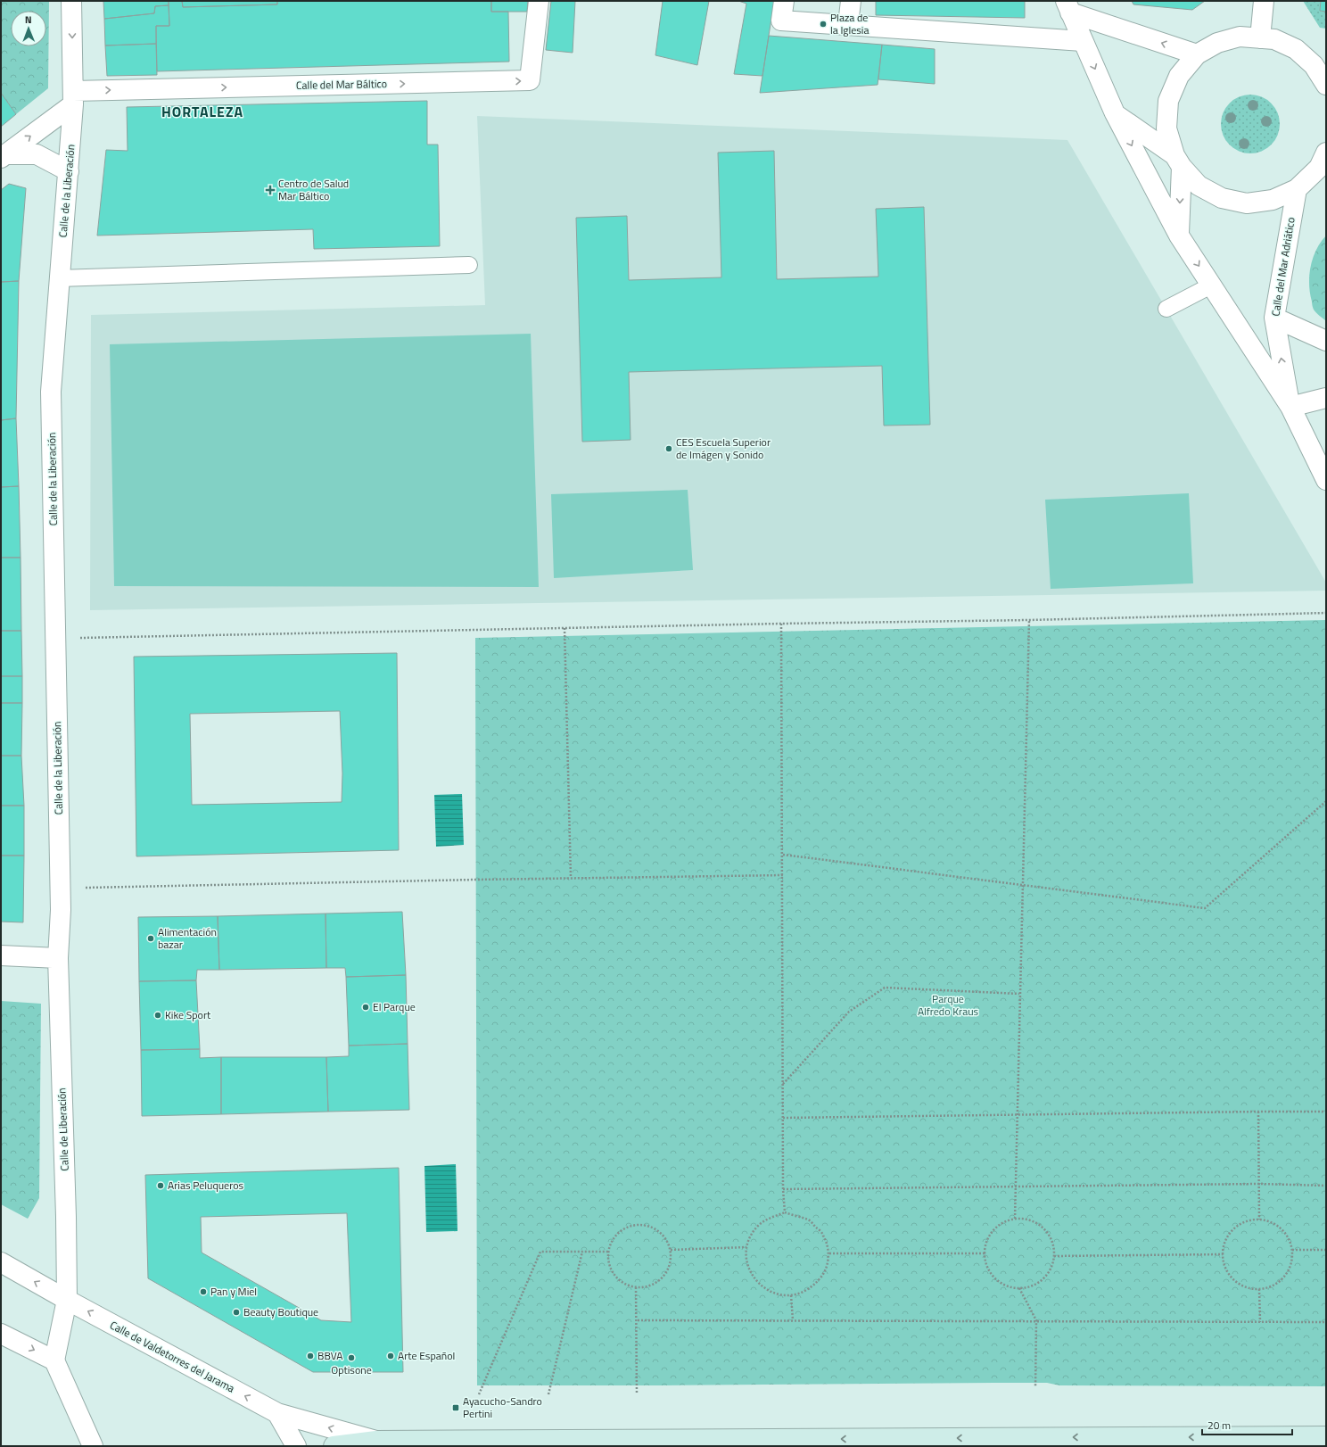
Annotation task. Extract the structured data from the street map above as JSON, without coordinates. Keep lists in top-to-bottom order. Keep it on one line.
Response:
{"streets":{"street":["Calle del Mar Báltico","Calle de la Liberación","Calle del Mar Adriático","Calle de Liberación","Calle de Valdetorres del Jarama"]},"crossings":[["Calle del Mar Báltico","Calle de la Liberación"],["Calle de la Liberación","Calle de Liberación"],["Calle de Liberación","Calle de Valdetorres del Jarama"]],"one_way":["Calle del Mar Báltico","Calle de Valdetorres del Jarama"],"districts":["HORTALEZA"],"parks":["Parque Alfredo Kraus"],"places":{"other":["Plaza de la Iglesia","CES Escuela Superior de Imágen y Sonido","Alimentación bazar","El Parque","Kike Sport","Arias Peluqueros","Pan y Miel","Beauty Boutique","BBVA","Arte Español","Optisone"],"health":["Centro de Salud Mar Báltico"],"transit":["Ayacucho-Sandro Pertini"]},"scale_bar":"20 m","north":"top"}
